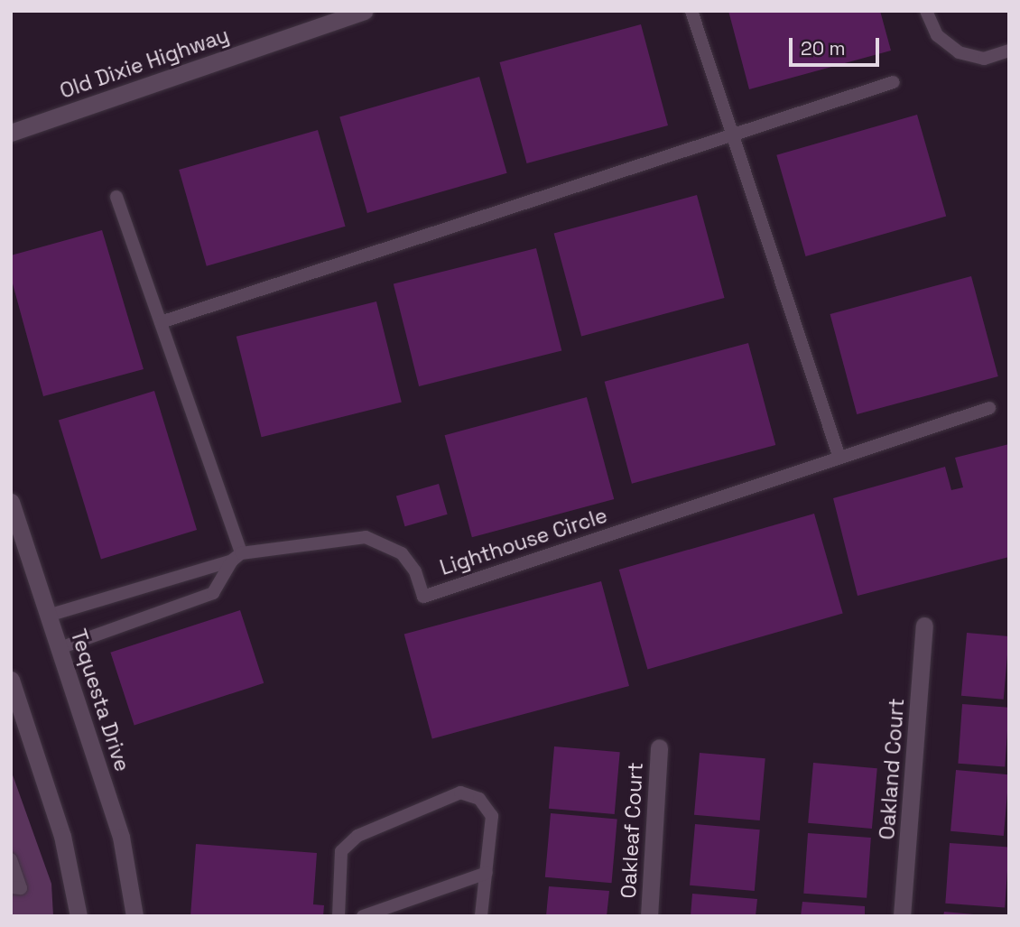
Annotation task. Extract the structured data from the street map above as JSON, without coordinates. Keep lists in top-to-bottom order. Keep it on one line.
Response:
{"streets":{"street":["Old Dixie Highway","Tequesta Drive","Oakland Court","Oakleaf Court"],"lane":["Lighthouse Circle"]},"crossings":[["Lighthouse Circle","Tequesta Drive"]],"scale_bar":"20 m"}
